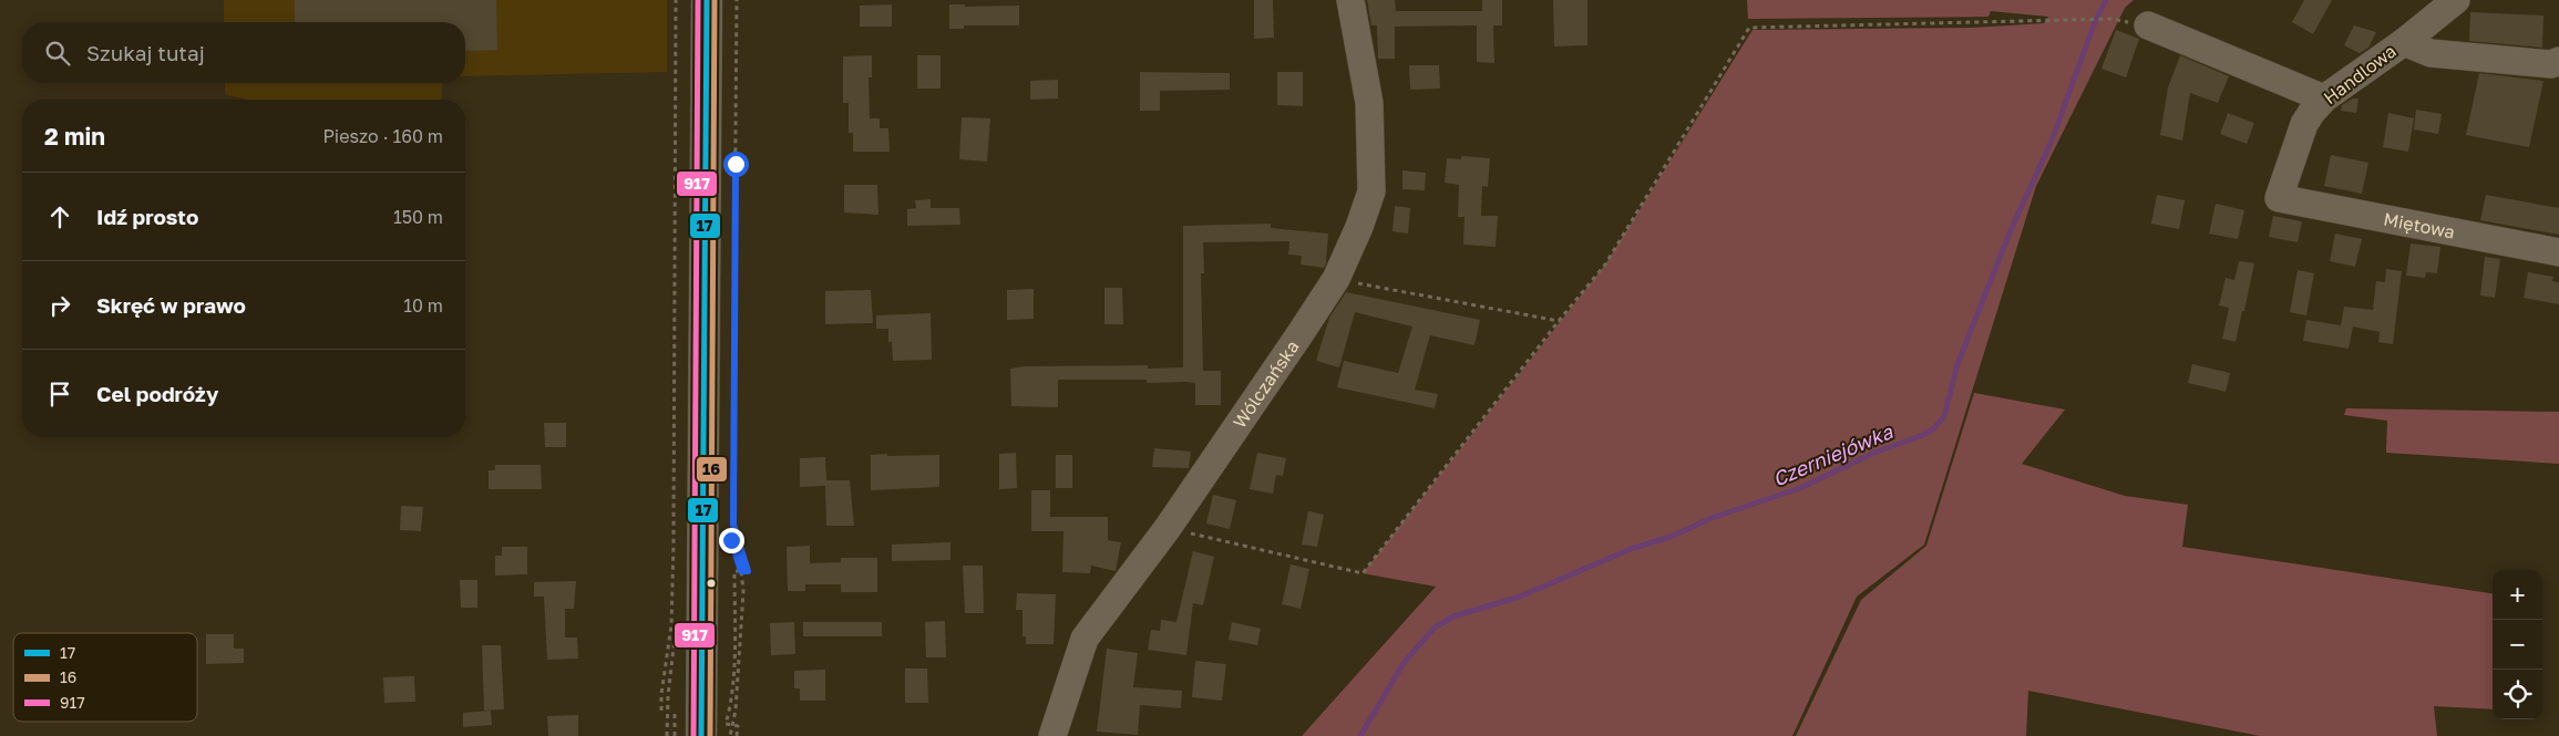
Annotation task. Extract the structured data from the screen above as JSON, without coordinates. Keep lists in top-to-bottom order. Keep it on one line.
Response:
{"streets":{"street":["Handlowa","Miętowa","Wólczańska"]},"crossings":[["Handlowa","Miętowa"]],"water":["Czerniejówka"],"lines":["transit line 17","transit line 16","transit line 917"],"legend":["17","16","917"],"page":{"search":"Szukaj tutaj","heading":["2 min","Pieszo · 160 m"],"list":[["Idź prosto","150 m"],["Skręć w prawo","10 m"],"Cel podróży"],"map_buttons":["+","−"]}}
